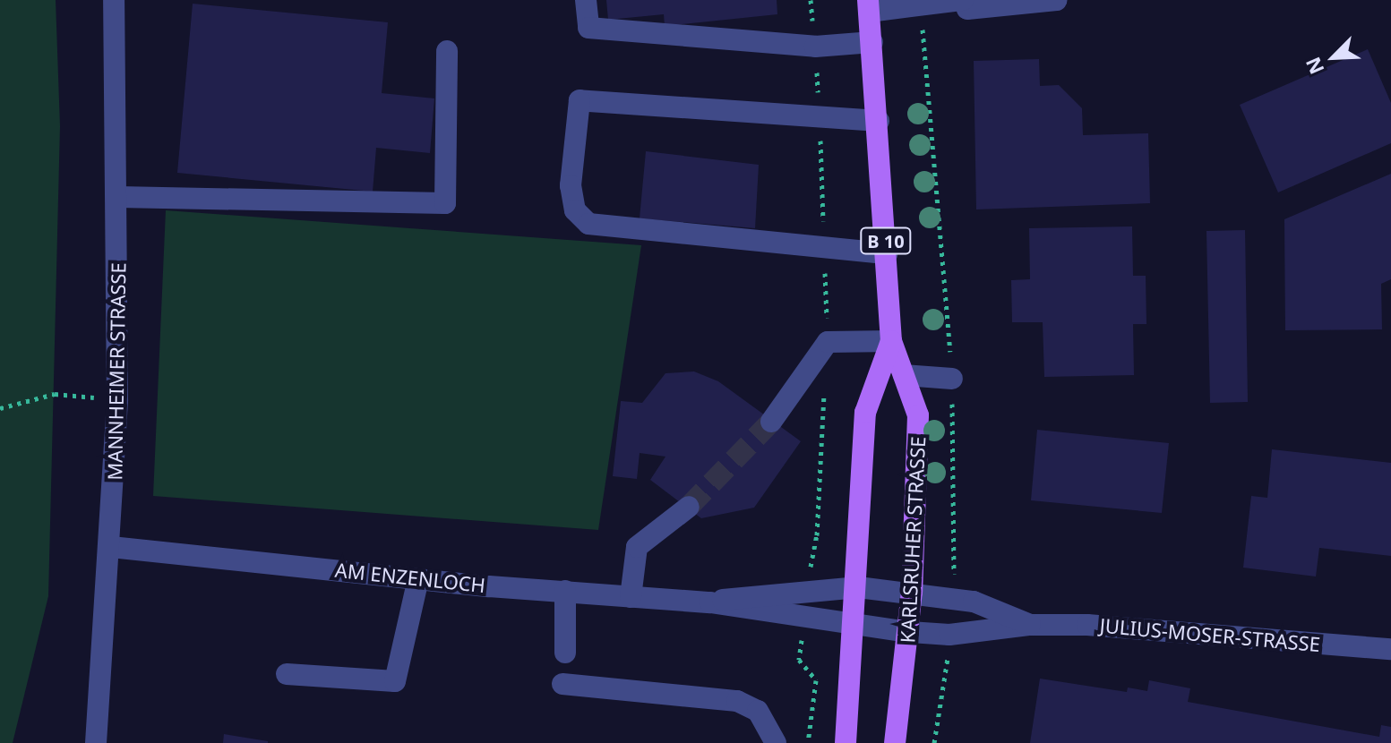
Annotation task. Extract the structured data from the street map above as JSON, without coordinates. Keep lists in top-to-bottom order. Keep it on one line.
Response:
{"streets":{"main road":["B 10","KARLSRUHER STRASSE"],"street":["MANNHEIMER STRASSE","AM ENZENLOCH","JULIUS-MOSER-STRASSE"]},"crossings":[["MANNHEIMER STRASSE","AM ENZENLOCH"],["KARLSRUHER STRASSE","AM ENZENLOCH"],["KARLSRUHER STRASSE","JULIUS-MOSER-STRASSE"],["AM ENZENLOCH","JULIUS-MOSER-STRASSE"]],"north":"bottom left"}
